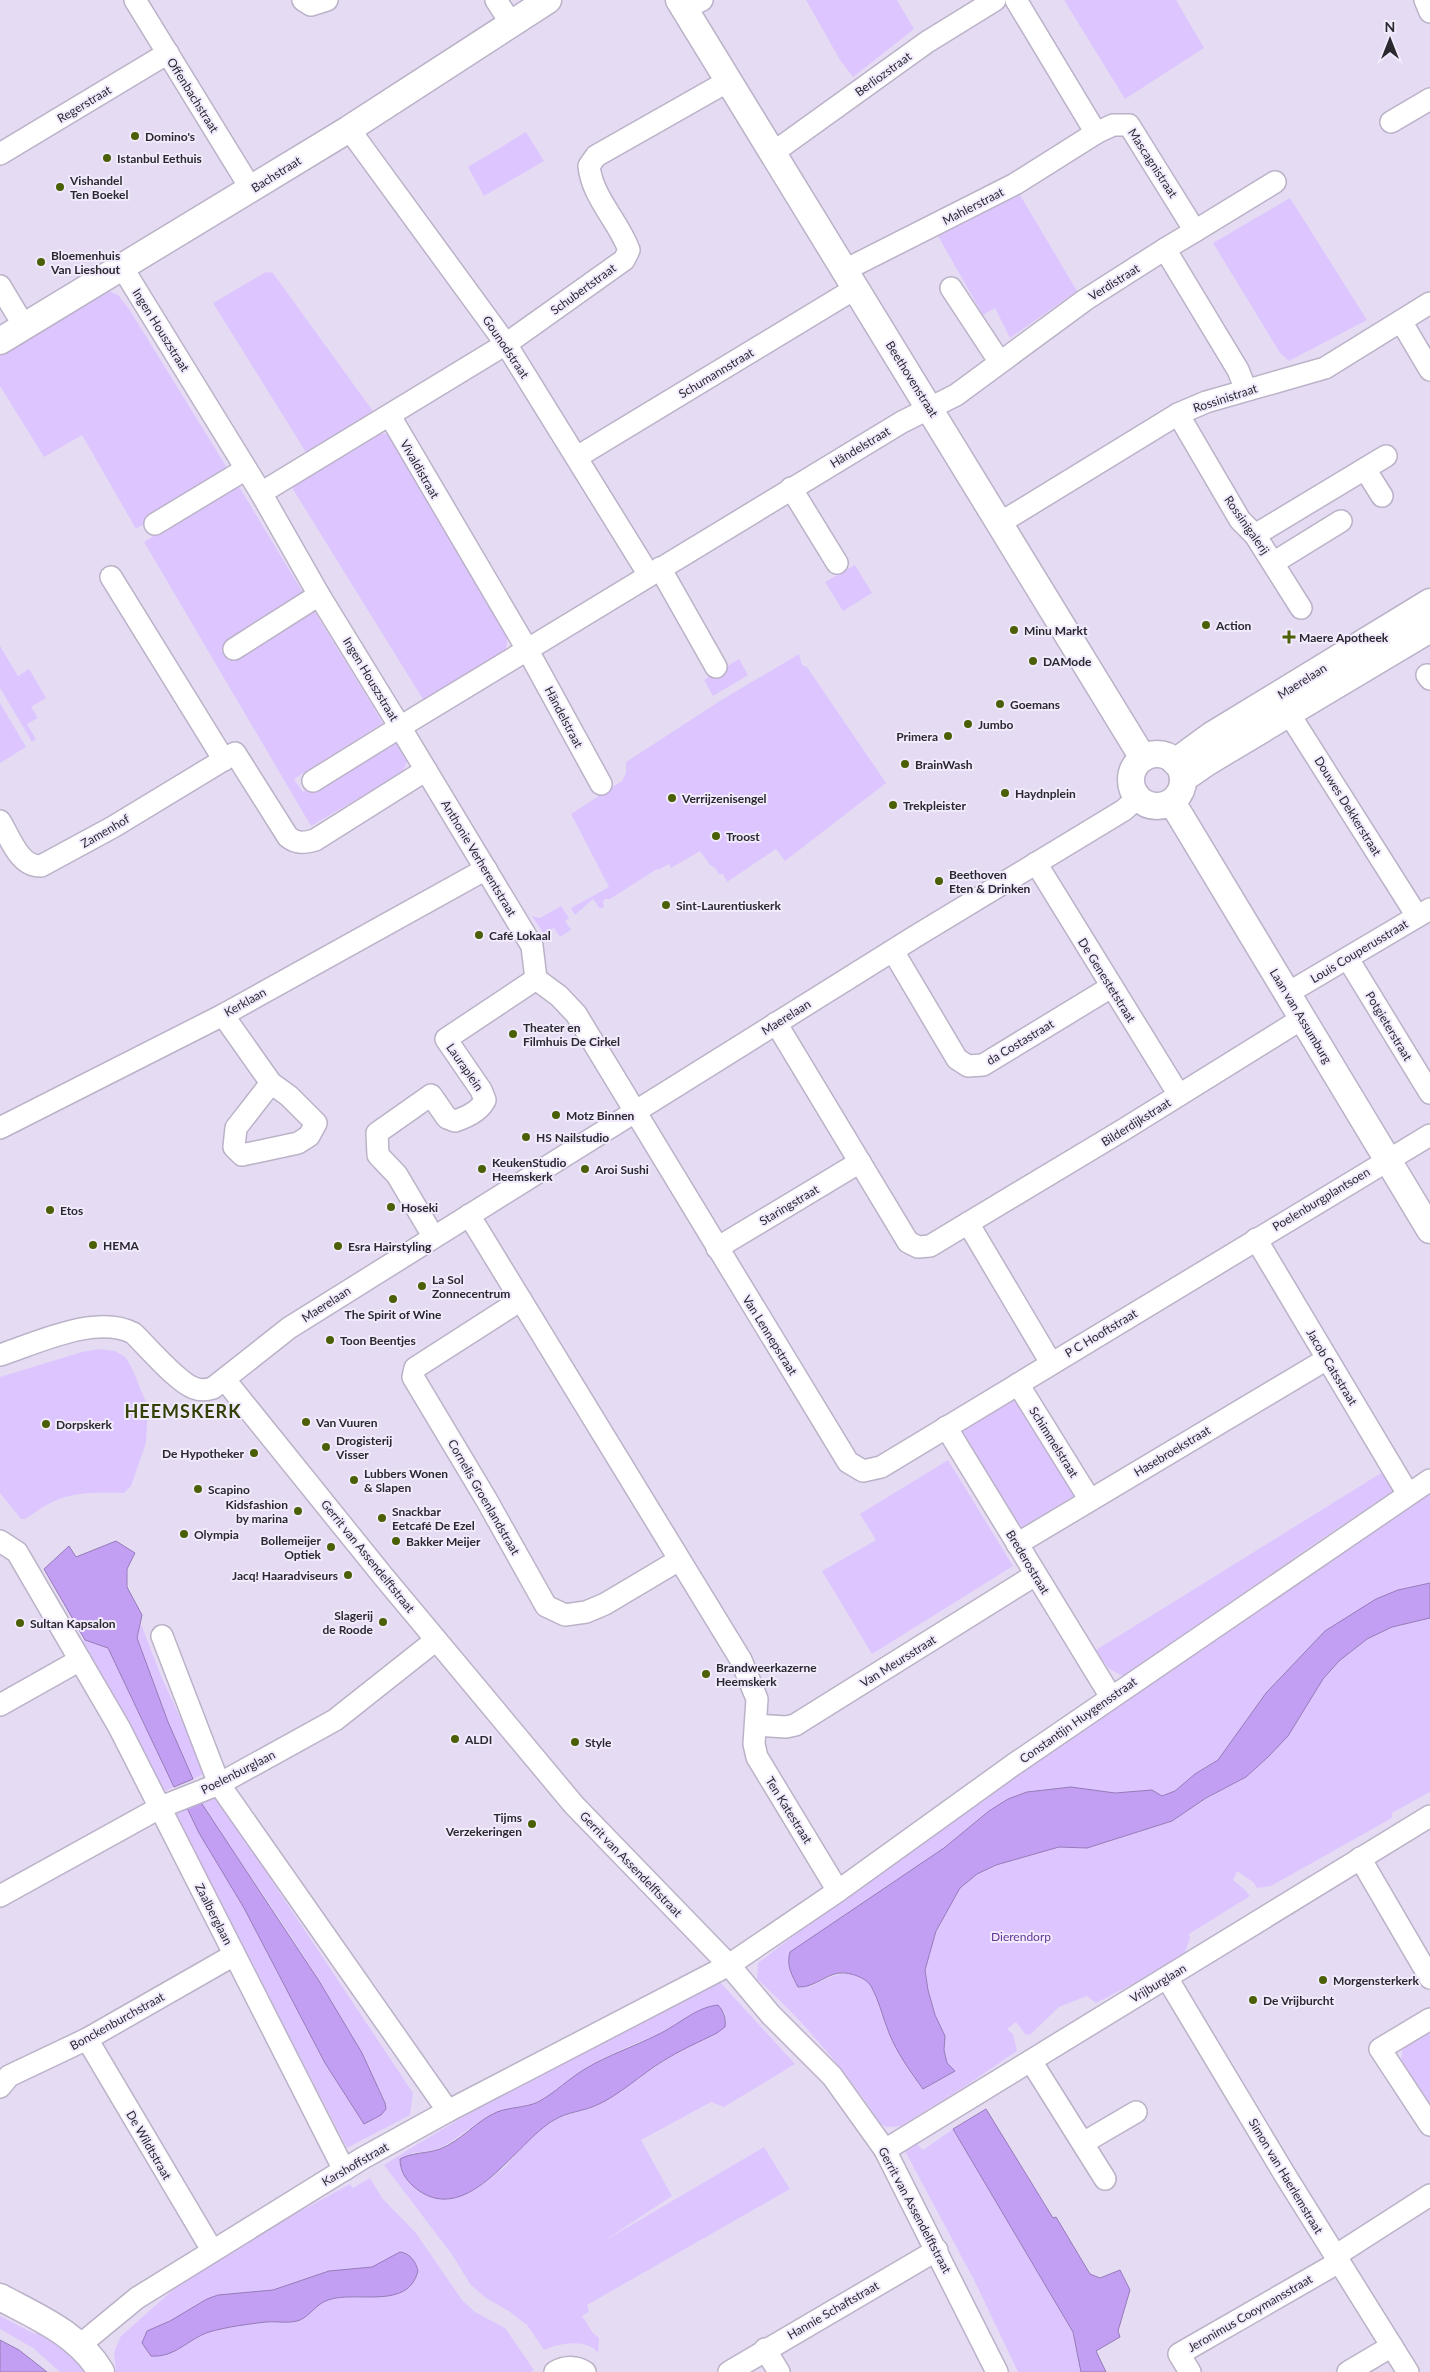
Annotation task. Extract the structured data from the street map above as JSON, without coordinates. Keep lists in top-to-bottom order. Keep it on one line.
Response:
{"streets":{"street":["Berliozstraat","Offenbachstraat","Regerstraat","Mascagnistraat","Bachstraat","Mahlerstraat","Verdistraat","Schubertstraat","Ingen Houszstraat","Gounodstraat","Schumannstraat","Beethovenstraat","Rossinistraat","Händelstraat","Vivaldistraat","Rossinigalerij","Maerelaan","Douwes Dekkerstraat","Zamenhof","Anthonie Verherentstraat","Louis Couperusstraat","De Genestetstraat","Kerklaan","Laan van Assumburg","Potgieterstraat","da Costastraat","Lauraplein","Bilderdijkstraat","Poelenburgplantsoen","Staringstraat","P C Hooftstraat","Van Lennepstraat","Jacob Catsstraat","Schimmelstraat","Hasebroekstraat","Cornelis Groenlandstraat","Gerrit van Assendelftstraat","Brederostraat","Van Meursstraat","Constantijn Huygensstraat","Poelenburglaan","Ten Katestraat","Zaalberglaan","Vrijburglaan","Bonckenburchstraat","De Wildtstraat","Karshoffstraat","Simon van Haerlemstraat","Hannie Schaftstraat","Jeronimus Cooymansstraat"]},"crossings":[["Berliozstraat","Beethovenstraat"],["Offenbachstraat","Regerstraat"],["Offenbachstraat","Bachstraat"],["Mascagnistraat","Mahlerstraat"],["Bachstraat","Ingen Houszstraat"],["Bachstraat","Gounodstraat"],["Mahlerstraat","Schumannstraat"],["Mahlerstraat","Beethovenstraat"],["Verdistraat","Beethovenstraat"],["Verdistraat","Händelstraat"],["Schubertstraat","Gounodstraat"],["Schubertstraat","Beethovenstraat"],["Schubertstraat","Vivaldistraat"],["Ingen Houszstraat","Händelstraat"],["Ingen Houszstraat","Anthonie Verherentstraat"],["Gounodstraat","Schumannstraat"],["Gounodstraat","Händelstraat"],["Schumannstraat","Beethovenstraat"],["Beethovenstraat","Rossinistraat"],["Beethovenstraat","Händelstraat"],["Beethovenstraat","Maerelaan"],["Beethovenstraat","Laan van Assumburg"],["Rossinistraat","Rossinigalerij"],["Händelstraat","Vivaldistraat"],["Händelstraat","Anthonie Verherentstraat"],["Maerelaan","Douwes Dekkerstraat"],["Maerelaan","De Genestetstraat"],["Maerelaan","Laan van Assumburg"],["Maerelaan","da Costastraat"],["Maerelaan","Lauraplein"],["Maerelaan","Bilderdijkstraat"],["Maerelaan","Van Lennepstraat"],["Maerelaan","Gerrit van Assendelftstraat"],["Douwes Dekkerstraat","Louis Couperusstraat"],["Anthonie Verherentstraat","Kerklaan"],["Anthonie Verherentstraat","Lauraplein"],["Louis Couperusstraat","Laan van Assumburg"],["Louis Couperusstraat","Potgieterstraat"],["De Genestetstraat","da Costastraat"],["De Genestetstraat","Bilderdijkstraat"],["Laan van Assumburg","Bilderdijkstraat"],["Laan van Assumburg","Poelenburgplantsoen"],["Bilderdijkstraat","Staringstraat"],["Poelenburgplantsoen","P C Hooftstraat"],["Poelenburgplantsoen","Jacob Catsstraat"],["Staringstraat","Van Lennepstraat"],["P C Hooftstraat","Van Lennepstraat"],["P C Hooftstraat","Jacob Catsstraat"],["P C Hooftstraat","Schimmelstraat"],["P C Hooftstraat","Brederostraat"],["Van Lennepstraat","Brederostraat"],["Jacob Catsstraat","Hasebroekstraat"],["Jacob Catsstraat","Constantijn Huygensstraat"],["Schimmelstraat","Hasebroekstraat"],["Hasebroekstraat","Brederostraat"],["Gerrit van Assendelftstraat","Constantijn Huygensstraat"],["Gerrit van Assendelftstraat","Poelenburglaan"],["Gerrit van Assendelftstraat","Vrijburglaan"],["Gerrit van Assendelftstraat","Karshoffstraat"],["Gerrit van Assendelftstraat","Hannie Schaftstraat"],["Brederostraat","Van Meursstraat"],["Brederostraat","Constantijn Huygensstraat"],["Van Meursstraat","Ten Katestraat"],["Constantijn Huygensstraat","Ten Katestraat"],["Constantijn Huygensstraat","Karshoffstraat"],["Poelenburglaan","Zaalberglaan"],["Zaalberglaan","Bonckenburchstraat"],["Zaalberglaan","Karshoffstraat"],["Vrijburglaan","Simon van Haerlemstraat"],["Bonckenburchstraat","De Wildtstraat"],["De Wildtstraat","Karshoffstraat"],["Simon van Haerlemstraat","Jeronimus Cooymansstraat"]],"districts":["HEEMSKERK"],"parks":["Dierendorp"],"places":{"other":["Domino's","Istanbul Eethuis","Vishandel Ten Boekel","Bloemenhuis Van Lieshout","Action","Minu Markt","DAMode","Goemans","Jumbo","Primera","BrainWash","Haydnplein","Verrijzenisengel","Trekpleister","Troost","Beethoven Eten & Drinken","Sint-Laurentiuskerk","Café Lokaal","Theater en Filmhuis De Cirkel","Motz Binnen","HS Nailstudio","KeukenStudio Heemskerk","Aroi Sushi","Hoseki","Etos","HEMA","Esra Hairstyling","La Sol Zonnecentrum","The Spirit of Wine","Toon Beentjes","Van Vuuren","Dorpskerk","Drogisterij Visser","De Hypotheker","Lubbers Wonen & Slapen","Scapino","Kidsfashion by marina","Snackbar Eetcafé De Ezel","Olympia","Bakker Meijer","Bollemeijer Optiek","Jacq! Haaradviseurs","Slagerij de Roode","Sultan Kapsalon","Brandweerkazerne Heemskerk","ALDI","Style","Tijms Verzekeringen","Morgensterkerk","De Vrijburcht"],"health":["Maere Apotheek"]},"north":"top"}
